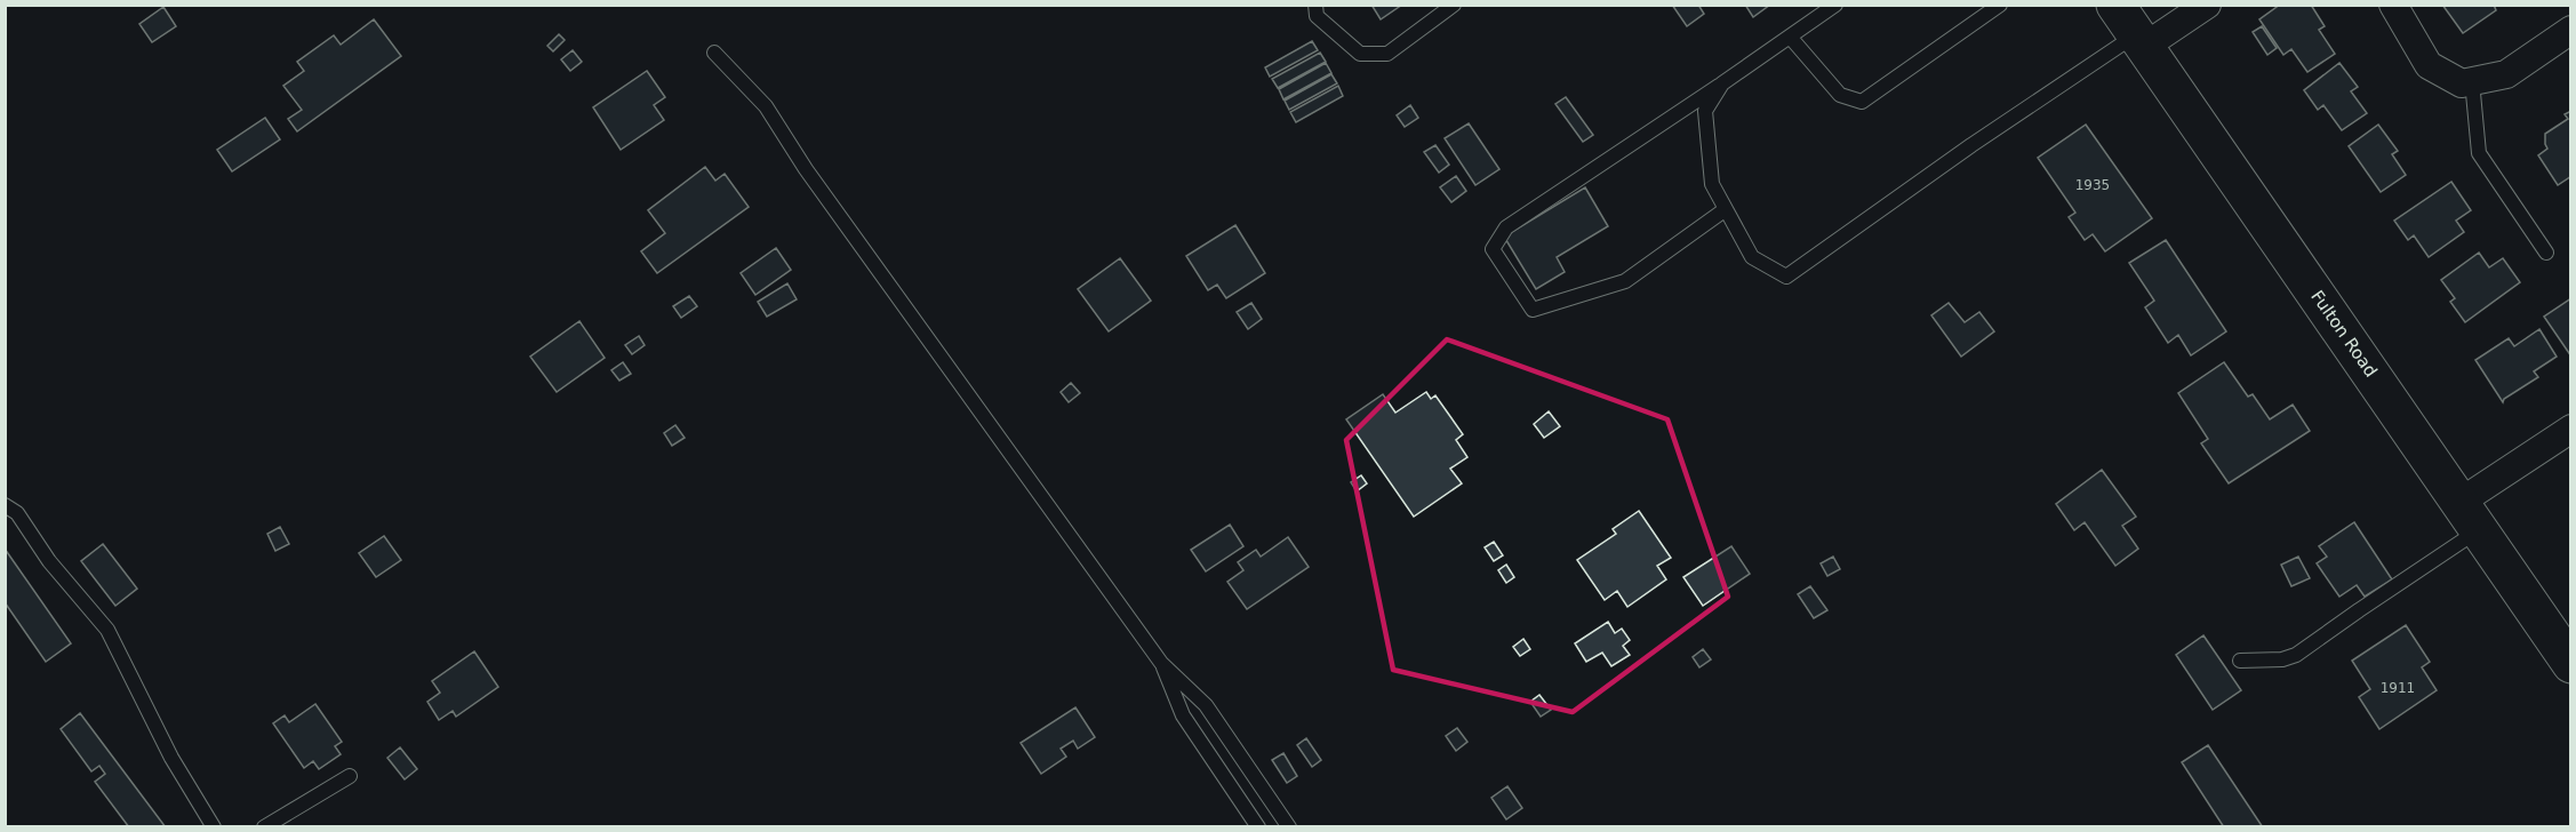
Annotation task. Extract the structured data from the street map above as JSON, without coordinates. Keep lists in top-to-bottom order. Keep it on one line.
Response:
{"streets":{"main road":["Fulton Road"]},"house_numbers":["1935","1911"]}
